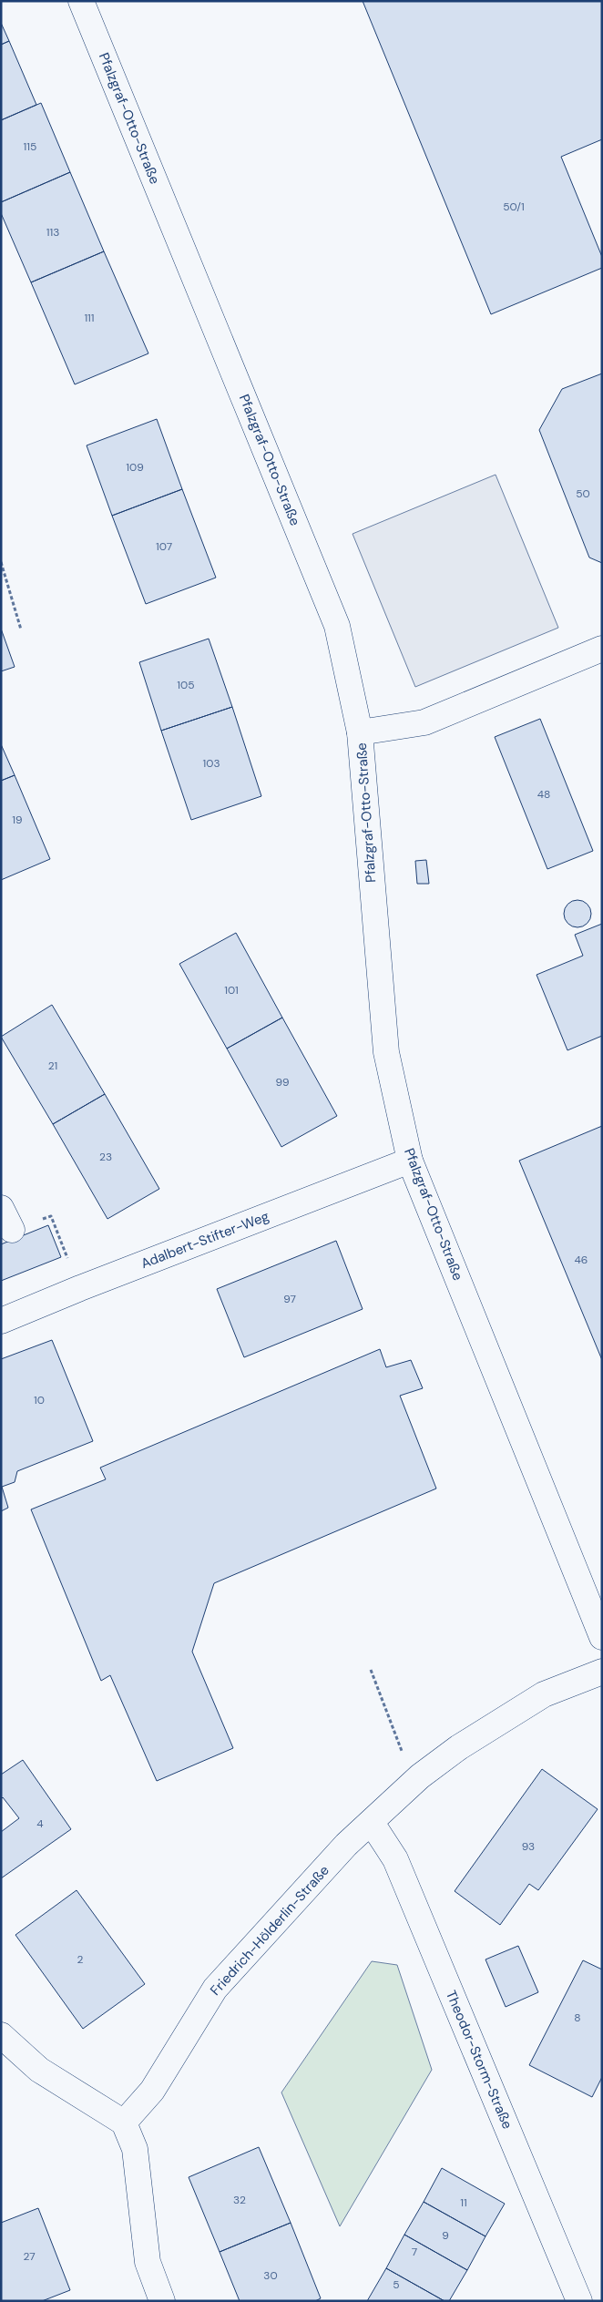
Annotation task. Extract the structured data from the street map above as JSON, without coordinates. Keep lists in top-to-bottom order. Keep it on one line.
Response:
{"streets":{"street":["Pfalzgraf-Otto-Straße","Adalbert-Stifter-Weg","Friedrich-Hölderlin-Straße","Theodor-Storm-Straße"]},"crossings":[["Pfalzgraf-Otto-Straße","Adalbert-Stifter-Weg"],["Friedrich-Hölderlin-Straße","Theodor-Storm-Straße"]],"house_numbers":["115","50/1","113","111","109","50","107","105","103","48","19","101","21","99","23","46","97","10","4","93","2","8","32","11","9","7","27","30","5"]}
